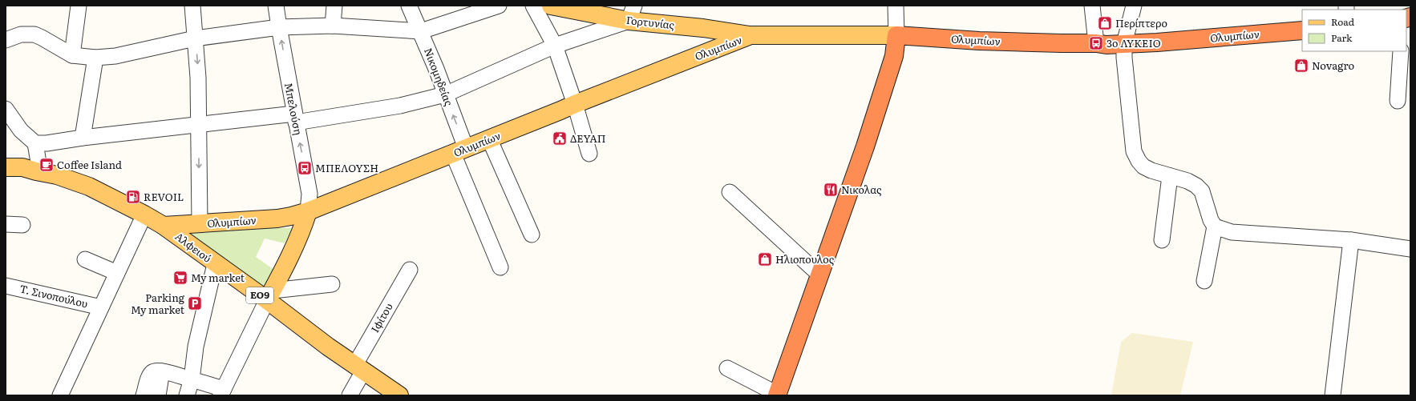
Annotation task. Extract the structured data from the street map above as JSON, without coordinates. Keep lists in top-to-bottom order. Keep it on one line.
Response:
{"streets":{"highway":["Ολυμπίων"],"main road":["Γορτυνίας","Αλφειού","ΕΟ9"],"street":["Νικομηδείας","Μπελούση","Τ. Σινοπούλου","Ιφίτου"]},"crossings":[["Γορτυνίας","Ολυμπίων"],["Ολυμπίων","Νικομηδείας"],["Ολυμπίων","Μπελούση"],["Ολυμπίων","Αλφειού"],["Αλφειού","Ιφίτου"]],"places":{"shop":["Περίπτερο","Novagro","Ηλιοπουλος"],"bus stop":["3ο ΛΥΚΕΙΟ","ΜΠΕΛΟΥΣΗ"],"public building":["ΔΕΥΑΠ"],"cafe":["Coffee Island"],"restaurant":["Νικολας"],"fuel station":["REVOIL"],"supermarket":["My market"],"parking":["Parking My market"]},"legend":["Road","Park"]}
